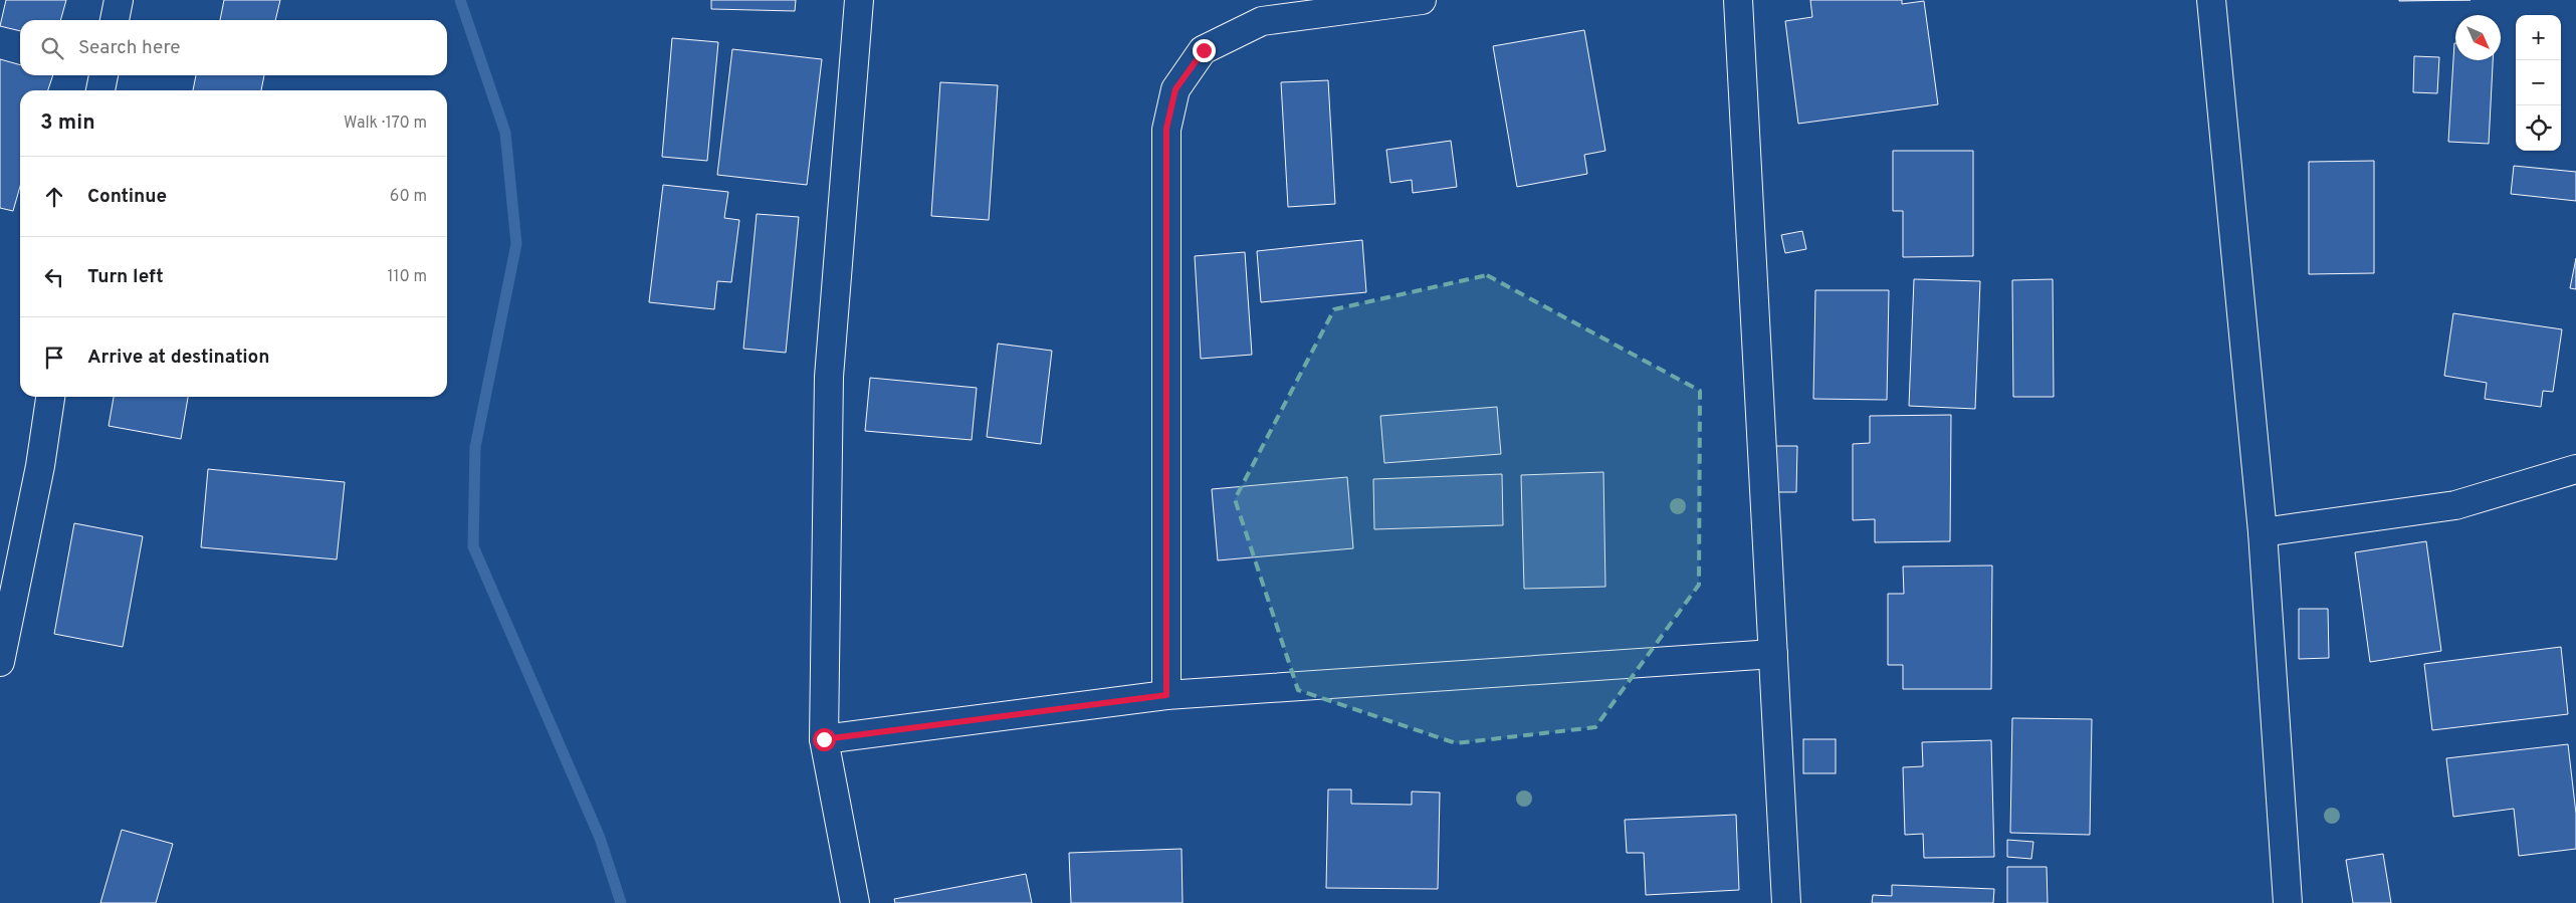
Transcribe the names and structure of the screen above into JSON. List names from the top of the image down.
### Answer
{
  "north": "bottom right",
  "page": {
    "map_buttons": ["+", "−"],
    "search": "Search here",
    "heading": ["3 min", "Walk · 170 m"],
    "list": [
      ["Continue", "60 m"],
      ["Turn left", "110 m"],
      "Arrive at destination"
    ]
  }
}
